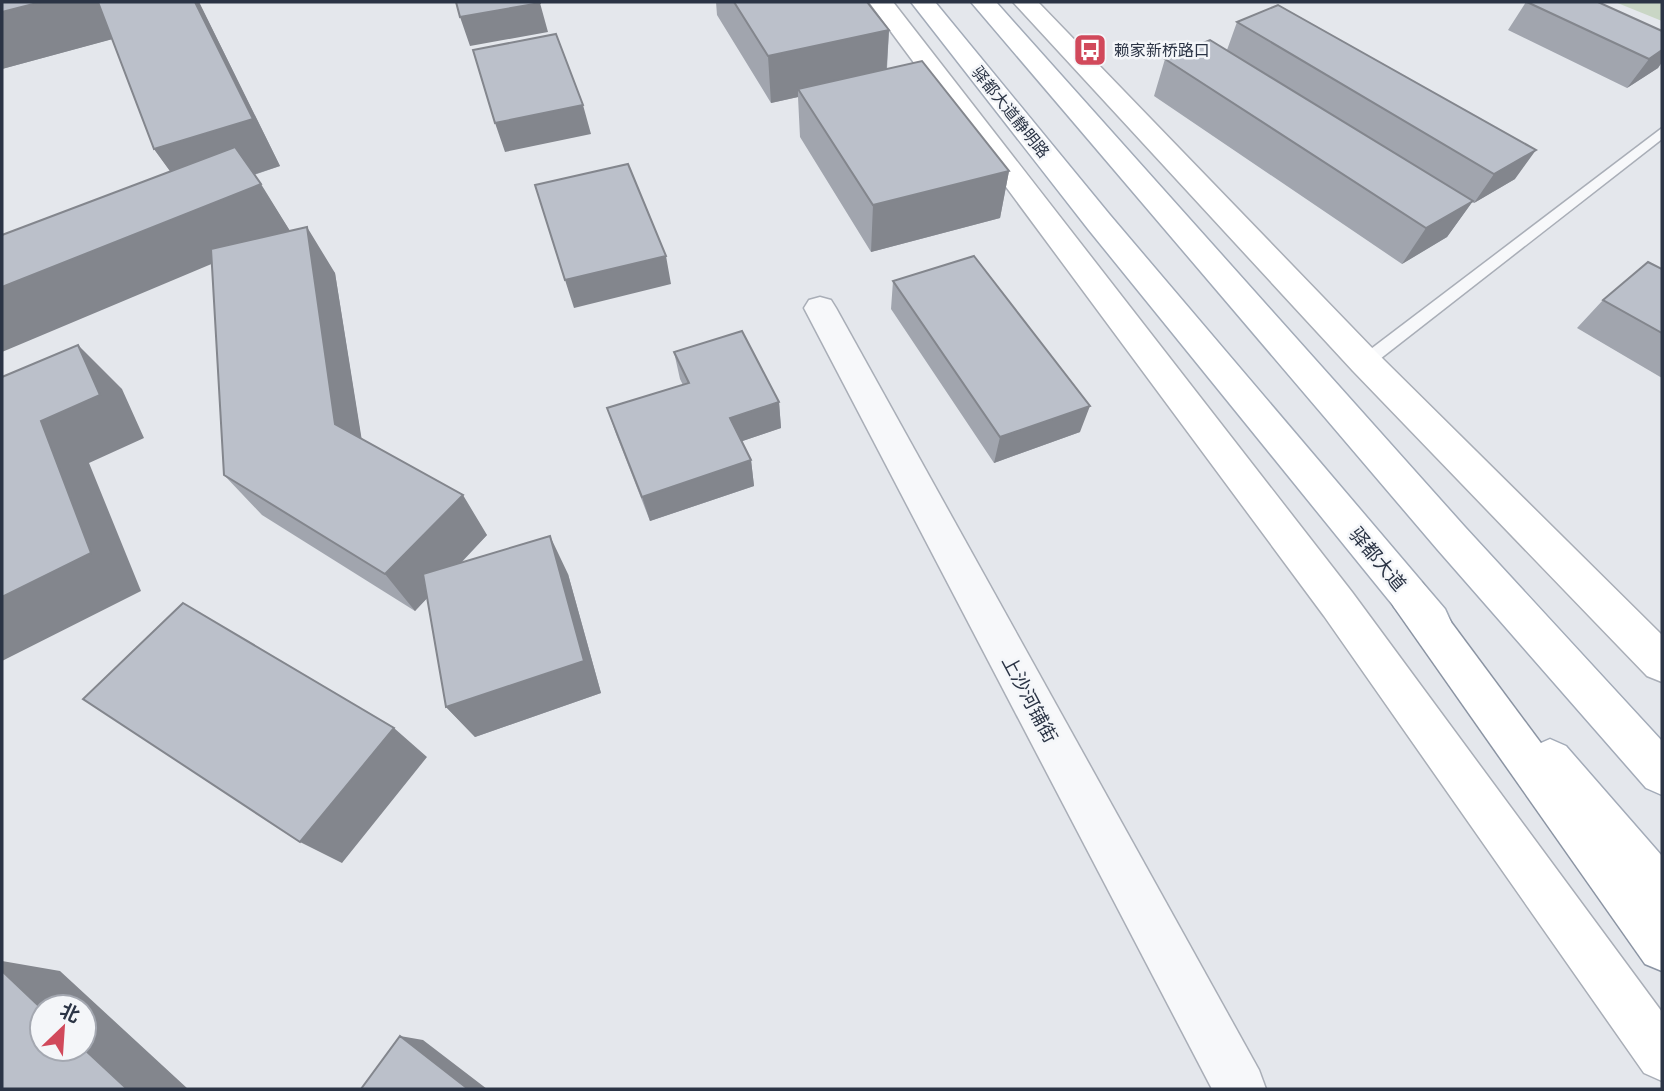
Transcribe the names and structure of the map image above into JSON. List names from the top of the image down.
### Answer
{
  "streets": {
    "main road": ["驿都大道静明路", "驿都大道"],
    "street": ["上沙河铺街"]
  },
  "crossings": [
    ["驿都大道静明路", "驿都大道"]
  ],
  "places": {
    "bus stop": ["赖家新桥路口"]
  },
  "north": "top right"
}
